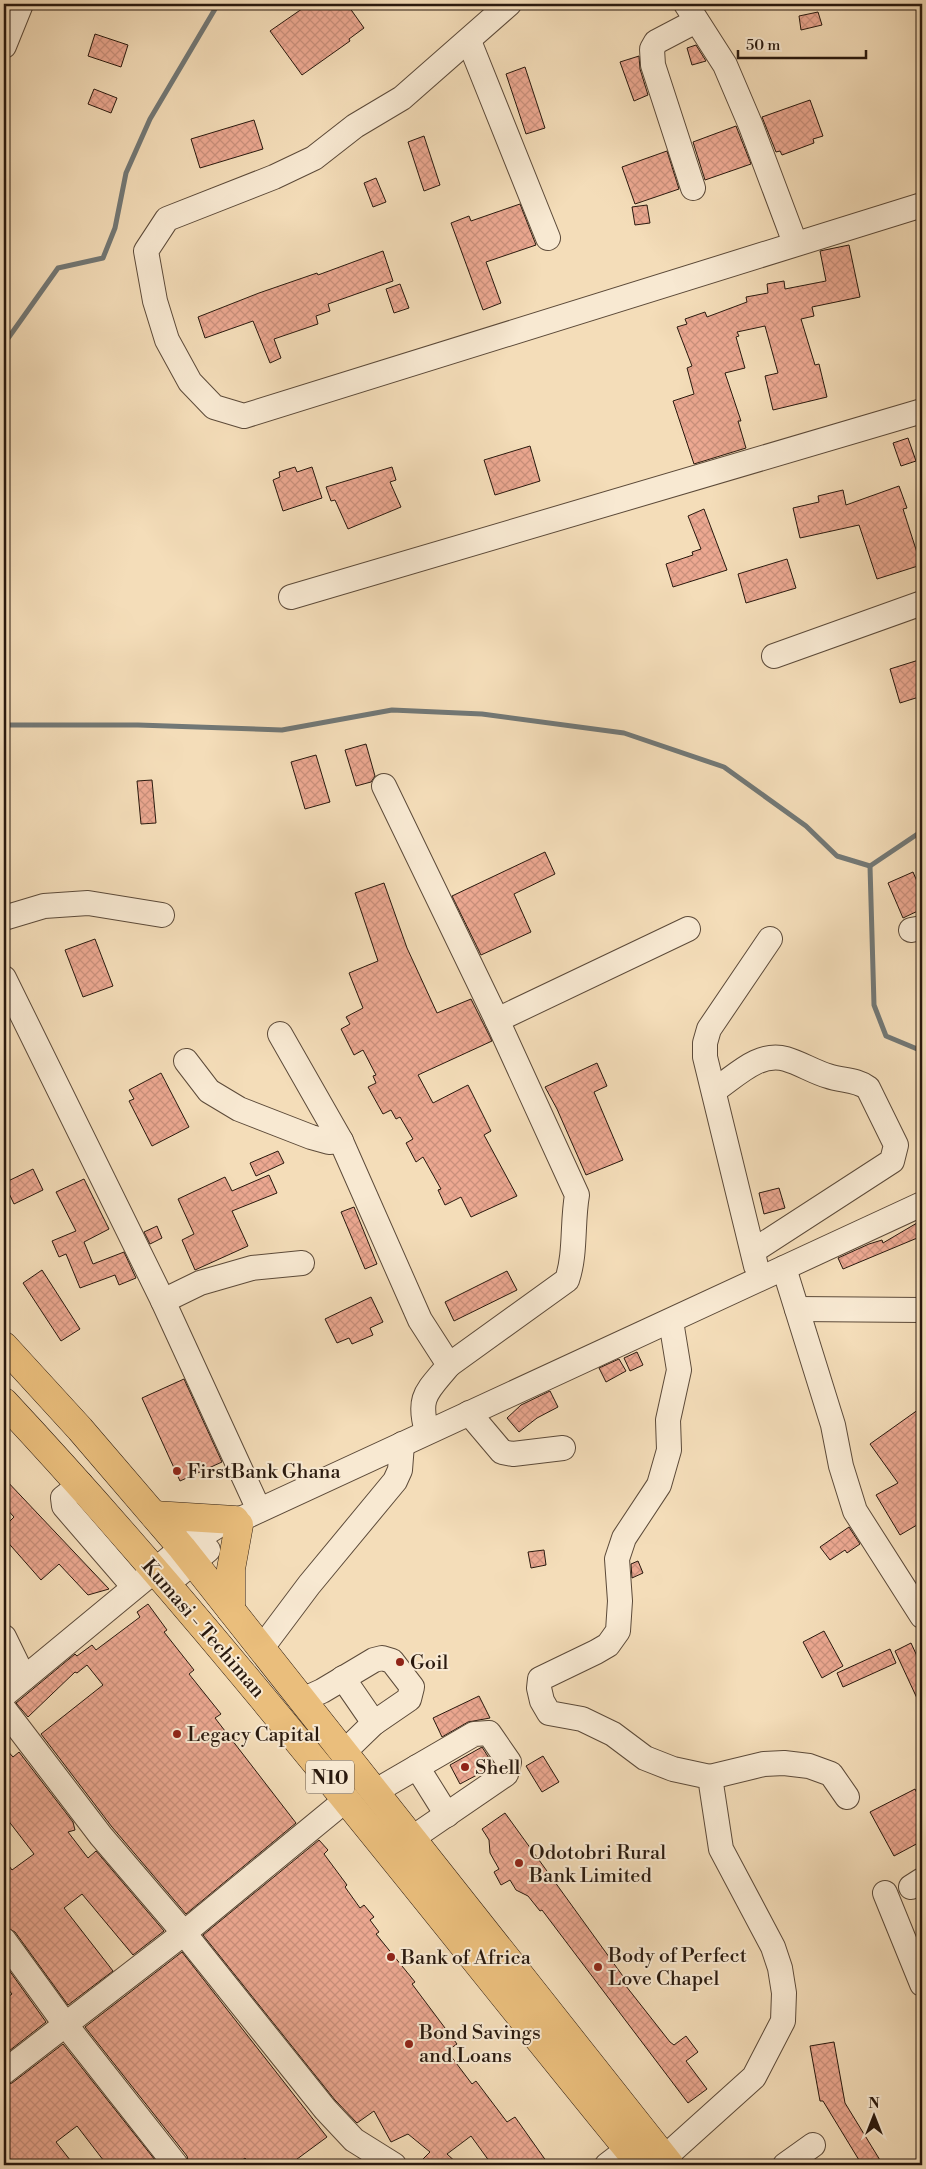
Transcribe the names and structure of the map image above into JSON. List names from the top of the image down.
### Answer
{
  "streets": {
    "highway": ["Kumasi - Techiman", "N10"]
  },
  "crossings": [
    ["Kumasi - Techiman", "N10"]
  ],
  "places": [
    "FirstBank Ghana",
    "Goil",
    "Legacy Capital",
    "Shell",
    "Odotobri Rural Bank Limited",
    "Bank of Africa",
    "Body of Perfect Love Chapel",
    "Bond Savings and Loans"
  ],
  "scale_bar": "50 m",
  "north": "top"
}
